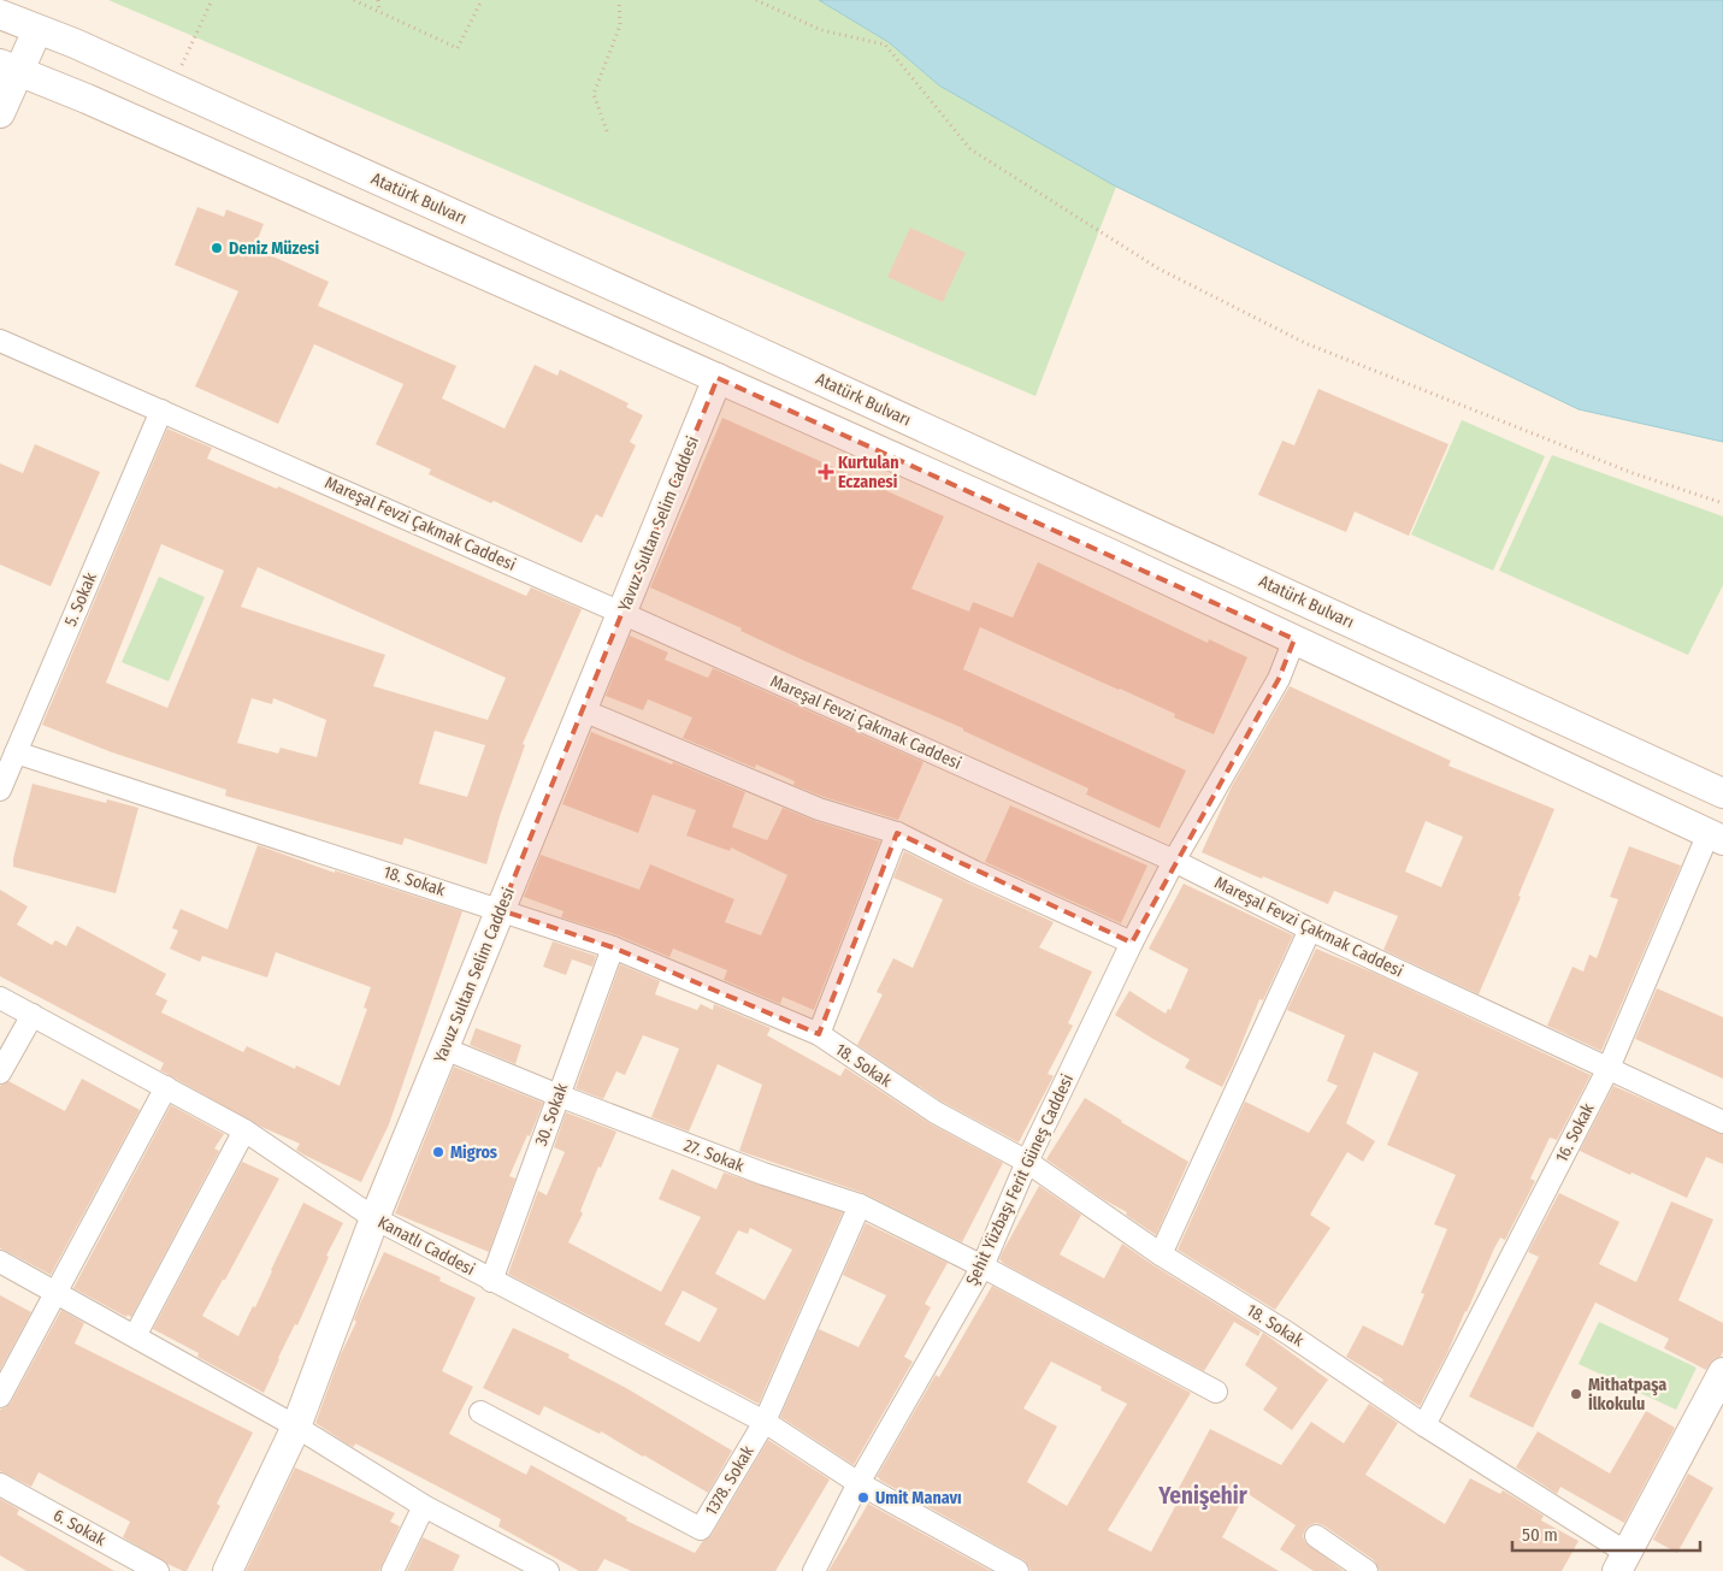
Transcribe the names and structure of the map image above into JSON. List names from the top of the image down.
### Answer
{
  "streets": {
    "street": [
      "Atatürk Bulvarı",
      "Mareşal Fevzi Çakmak Caddesi",
      "Yavuz Sultan Selim Caddesi",
      "5. Sokak",
      "18. Sokak",
      "30. Sokak",
      "16. Sokak",
      "27. Sokak",
      "Şehit Yüzbaşı Ferit Güneş Caddesi",
      "Kanatlı Caddesi",
      "1378. Sokak",
      "6. Sokak"
    ]
  },
  "crossings": [
    ["Mareşal Fevzi Çakmak Caddesi", "Yavuz Sultan Selim Caddesi"],
    ["Mareşal Fevzi Çakmak Caddesi", "5. Sokak"],
    ["Mareşal Fevzi Çakmak Caddesi", "16. Sokak"],
    ["Mareşal Fevzi Çakmak Caddesi", "Şehit Yüzbaşı Ferit Güneş Caddesi"],
    ["Yavuz Sultan Selim Caddesi", "18. Sokak"],
    ["Yavuz Sultan Selim Caddesi", "27. Sokak"],
    ["Yavuz Sultan Selim Caddesi", "Kanatlı Caddesi"],
    ["5. Sokak", "18. Sokak"],
    ["18. Sokak", "30. Sokak"],
    ["18. Sokak", "16. Sokak"],
    ["18. Sokak", "Şehit Yüzbaşı Ferit Güneş Caddesi"],
    ["30. Sokak", "27. Sokak"],
    ["30. Sokak", "Kanatlı Caddesi"],
    ["27. Sokak", "Şehit Yüzbaşı Ferit Güneş Caddesi"],
    ["27. Sokak", "1378. Sokak"],
    ["Şehit Yüzbaşı Ferit Güneş Caddesi", "Kanatlı Caddesi"],
    ["Kanatlı Caddesi", "1378. Sokak"]
  ],
  "districts": ["Yenişehir"],
  "places": {
    "other": [
      "Deniz Müzesi",
      "Migros",
      "Mithatpaşa İlkokulu",
      "Umit Manavı"
    ],
    "health": ["Kurtulan Eczanesi"]
  },
  "scale_bar": "50 m"
}
